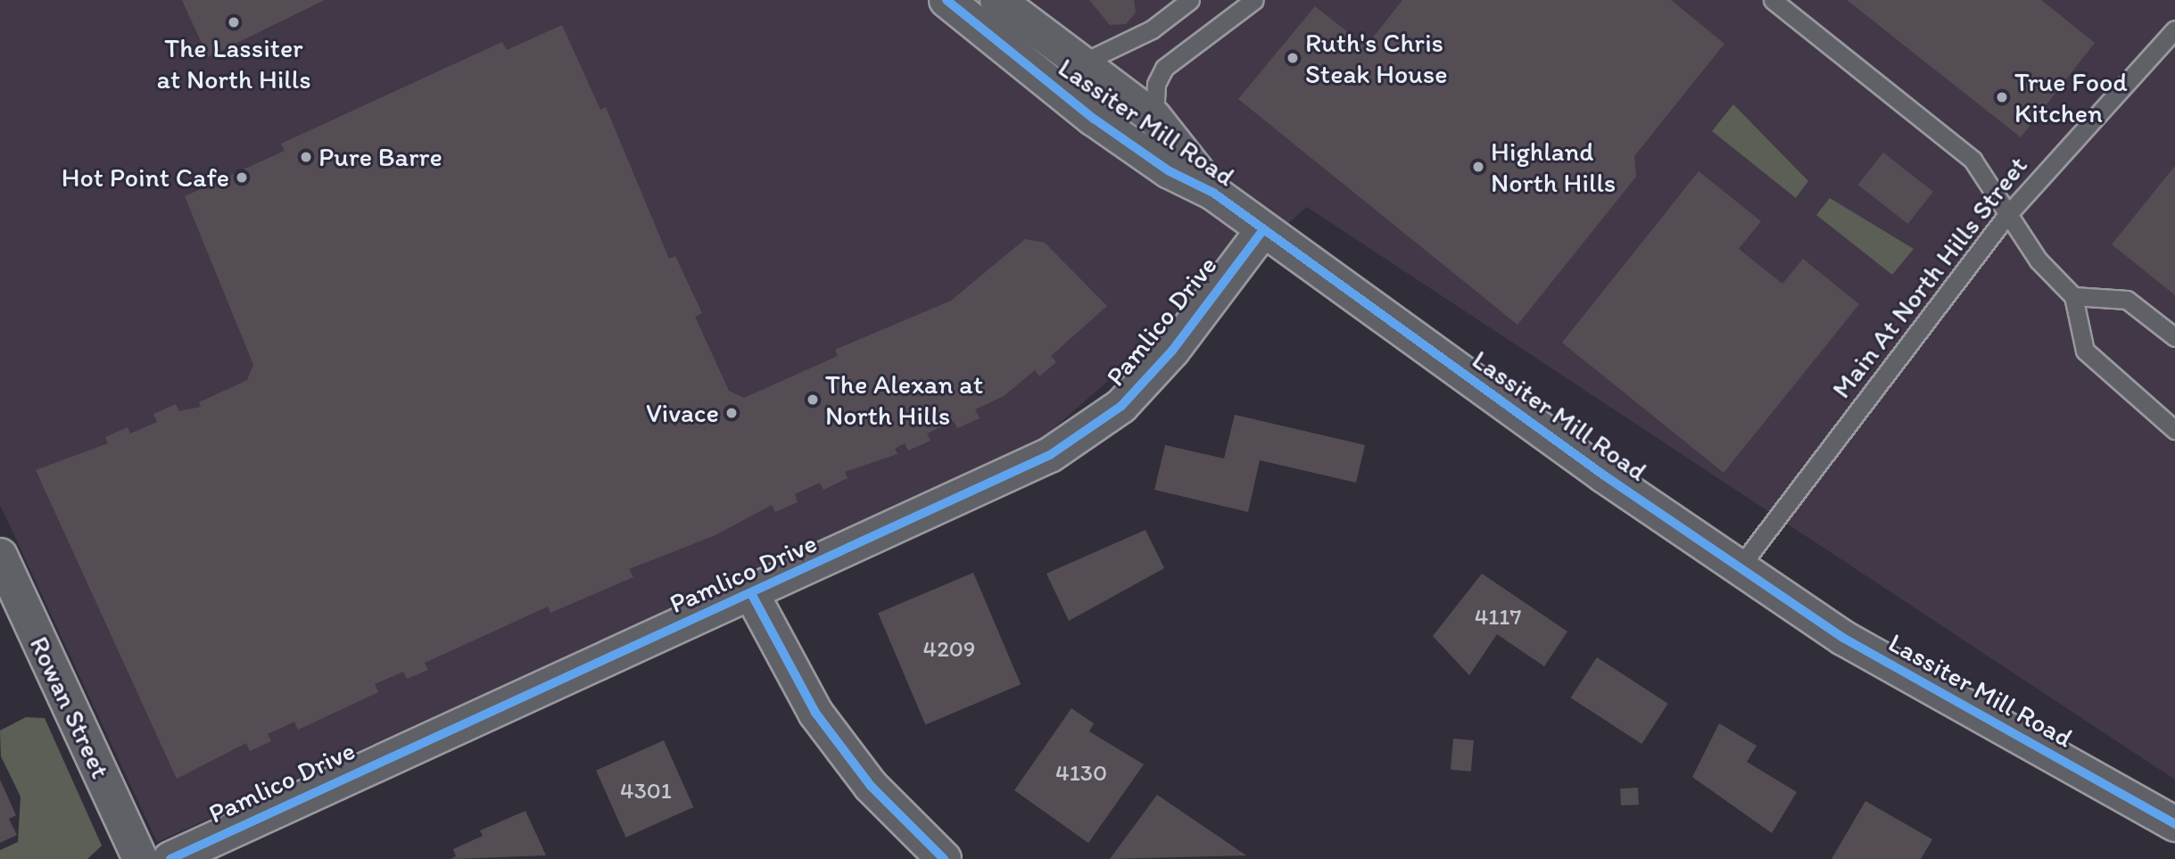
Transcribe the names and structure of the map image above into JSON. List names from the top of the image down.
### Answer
{
  "streets": {
    "street": ["Lassiter Mill Road", "Pamlico Drive", "Rowan Street"],
    "lane": ["Main At North Hills Street"]
  },
  "crossings": [
    ["Lassiter Mill Road", "Main At North Hills Street"],
    ["Lassiter Mill Road", "Pamlico Drive"]
  ],
  "places": [
    "The Lassiter at North Hills",
    "Ruth's Chris Steak House",
    "True Food Kitchen",
    "Pure Barre",
    "Highland North Hills",
    "Hot Point Cafe",
    "The Alexan at North Hills",
    "Vivace"
  ],
  "house_numbers": [
    "4117",
    "4209",
    "4130",
    "4301"
  ]
}
